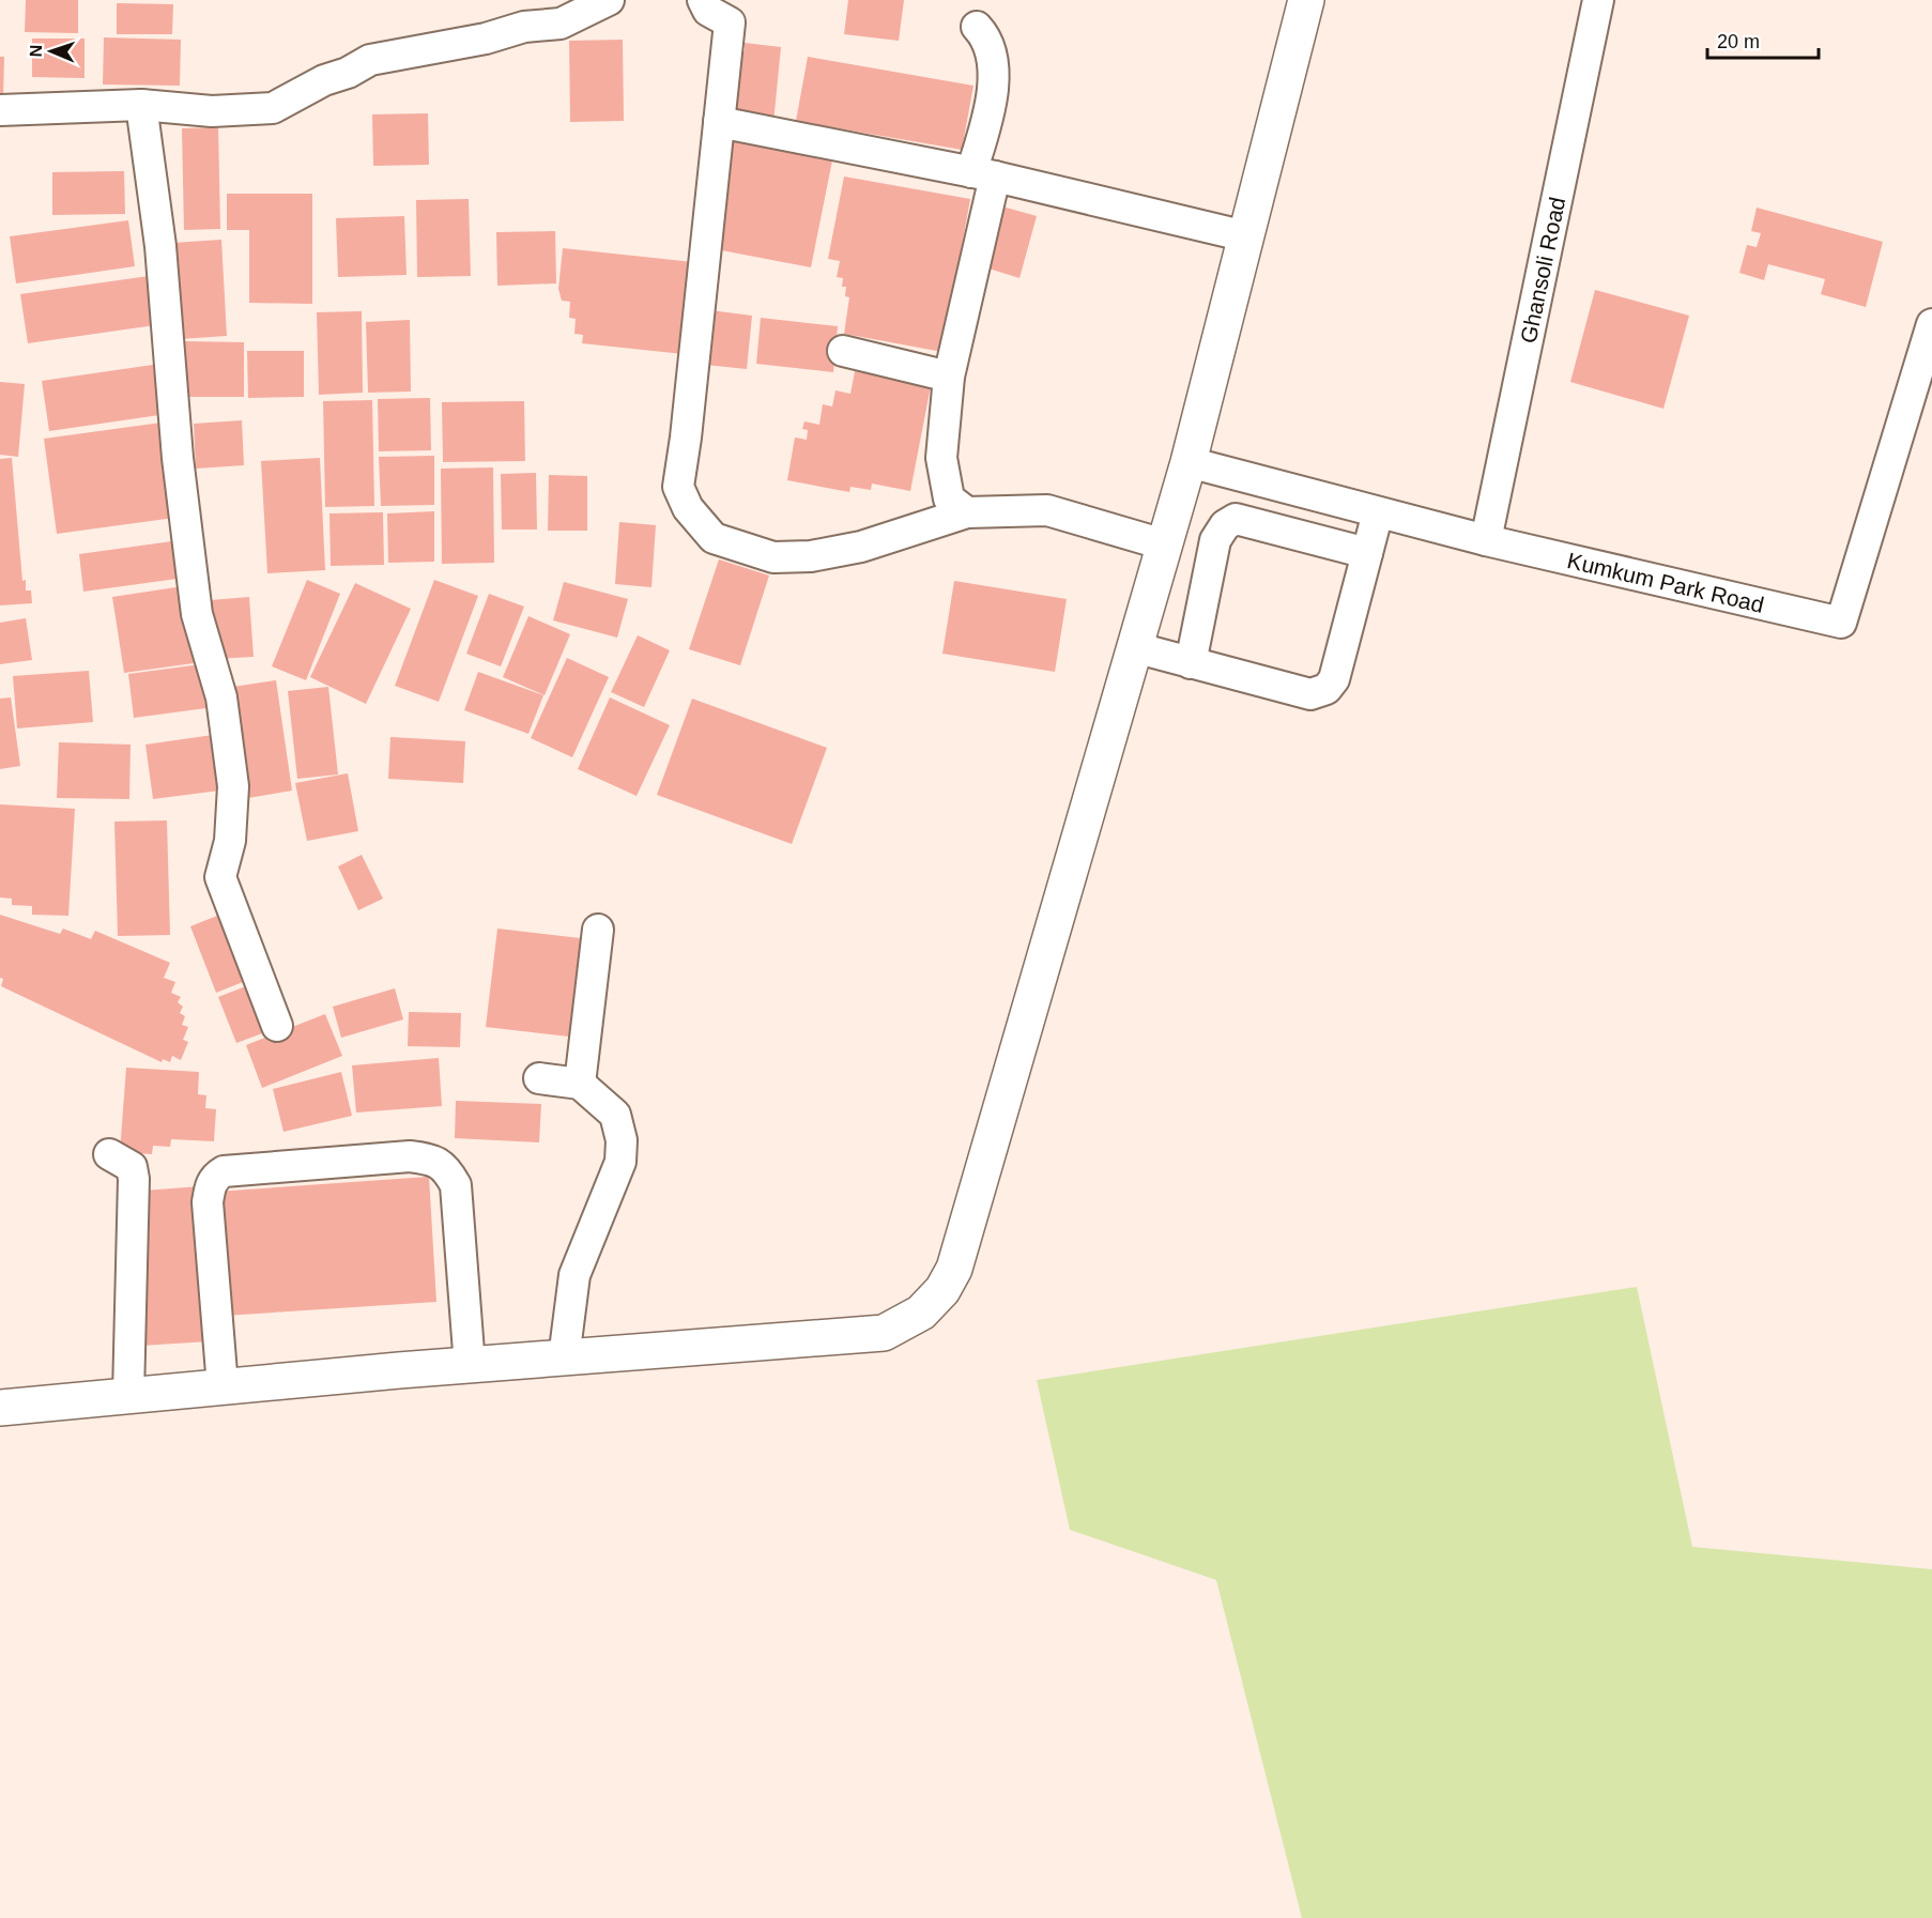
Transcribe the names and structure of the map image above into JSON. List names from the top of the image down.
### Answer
{
  "streets": {
    "street": ["Ghansoli Road", "Kumkum Park Road"]
  },
  "crossings": [
    ["Ghansoli Road", "Kumkum Park Road"]
  ],
  "scale_bar": "20 m",
  "north": "left"
}
